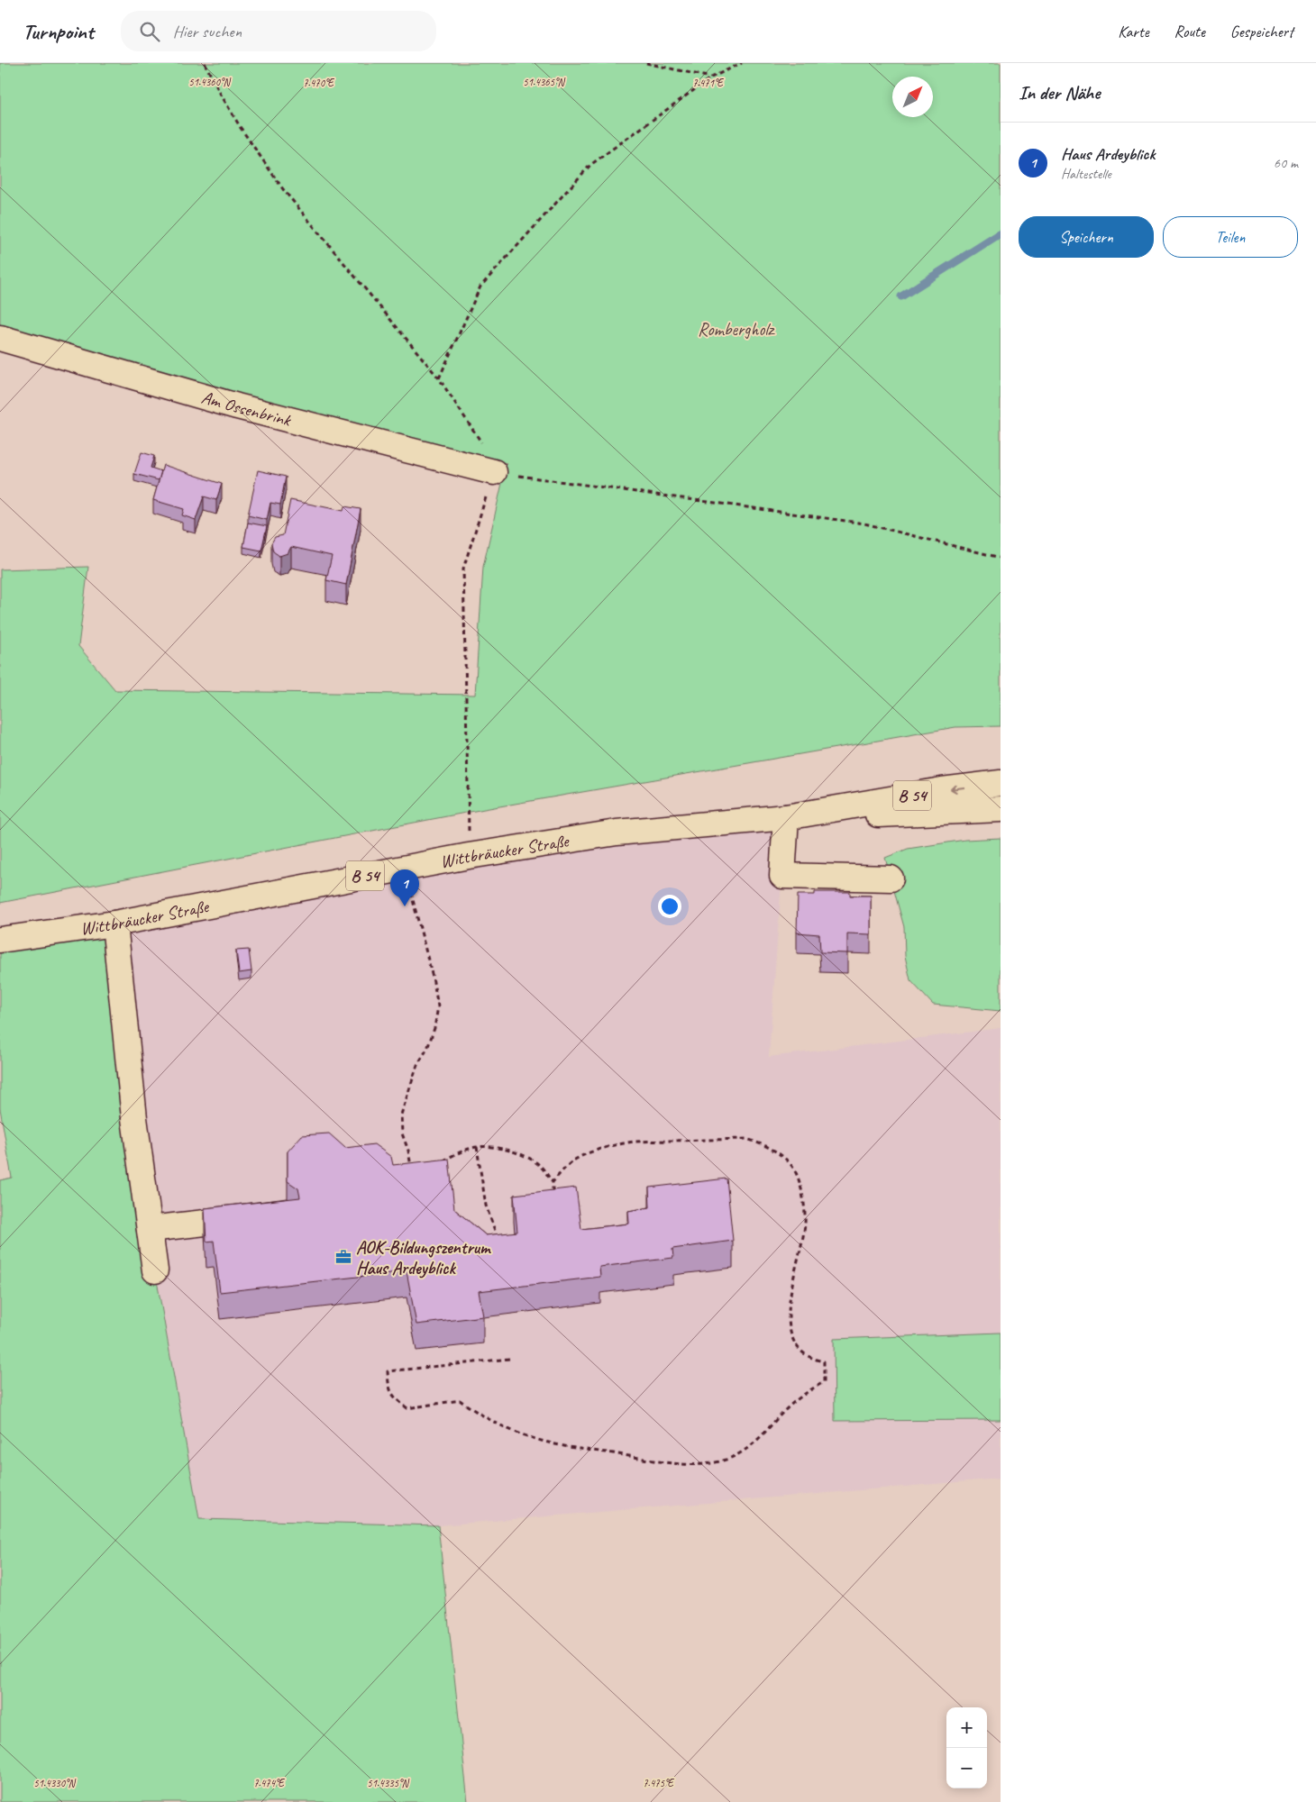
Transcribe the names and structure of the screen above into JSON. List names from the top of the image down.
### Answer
{
  "streets": {
    "main road": ["Am Ossenbrink", "B 54", "Wittbräucker Straße"]
  },
  "crossings": [
    ["B 54", "Wittbräucker Straße"]
  ],
  "parks": ["Rombergholz"],
  "places": {
    "office": ["AOK-Bildungszentrum Haus Ardeyblick"]
  },
  "north": "top right",
  "page": {
    "header": "Turnpoint",
    "search": "Hier suchen",
    "nav": ["Karte", "Route", "Gespeichert"],
    "heading": "In der Nähe",
    "list": [
      {
        "mark": "1",
        "name": "Haus Ardeyblick",
        "note": "Haltestelle",
        "value": "60 m"
      }
    ],
    "buttons": ["Speichern", "Teilen"],
    "pins": "1",
    "map_buttons": ["+", "−"]
  },
  "coordinates": [
    "51.4360°N",
    "51.4365°N",
    "7.470°E",
    "7.471°E",
    "7.474°E",
    "7.475°E",
    "51.4330°N",
    "51.4335°N"
  ]
}
